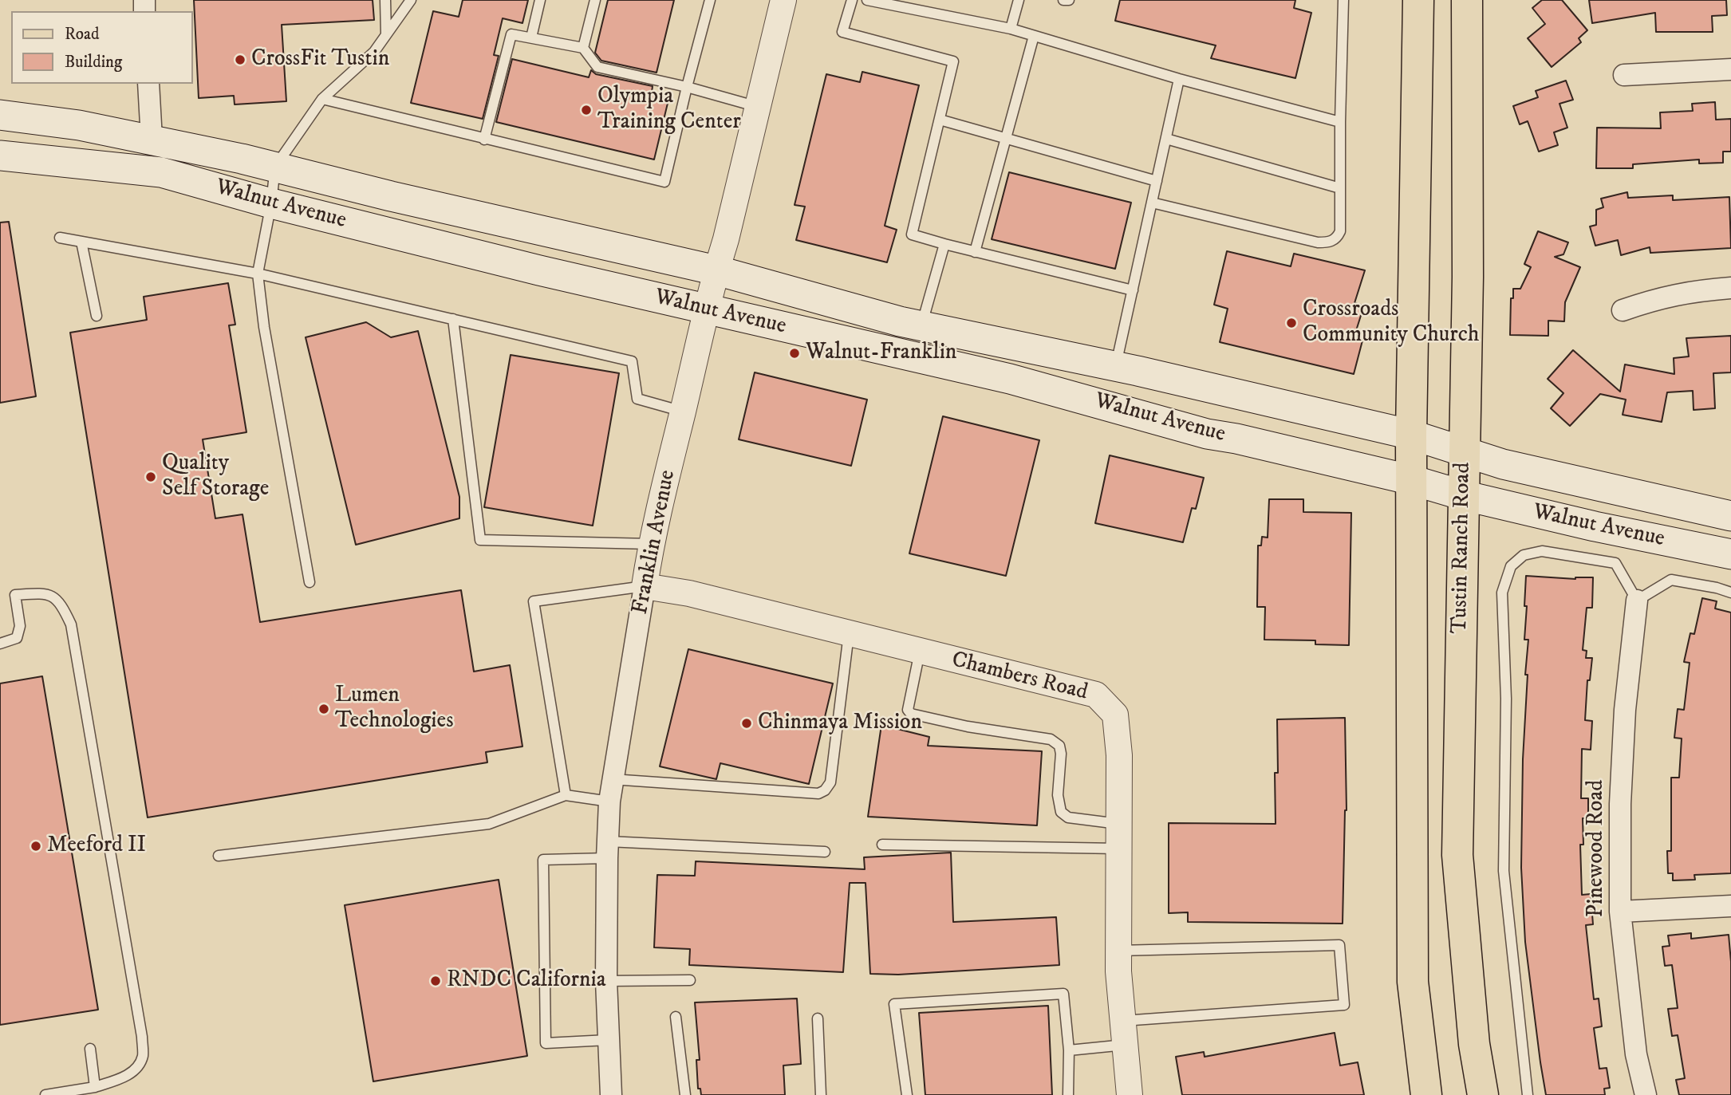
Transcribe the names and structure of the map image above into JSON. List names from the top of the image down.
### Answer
{
  "streets": {
    "main road": ["Walnut Avenue", "Tustin Ranch Road"],
    "street": ["Franklin Avenue", "Chambers Road", "Pinewood Road"]
  },
  "crossings": [
    ["Walnut Avenue", "Franklin Avenue"],
    ["Walnut Avenue", "Tustin Ranch Road"],
    ["Franklin Avenue", "Chambers Road"]
  ],
  "places": [
    "CrossFit Tustin",
    "Olympia Training Center",
    "Crossroads Community Church",
    "Walnut-Franklin",
    "Quality Self Storage",
    "Lumen Technologies",
    "Chinmaya Mission",
    "Meeford II",
    "RNDC California"
  ],
  "legend": ["Road", "Building"]
}
